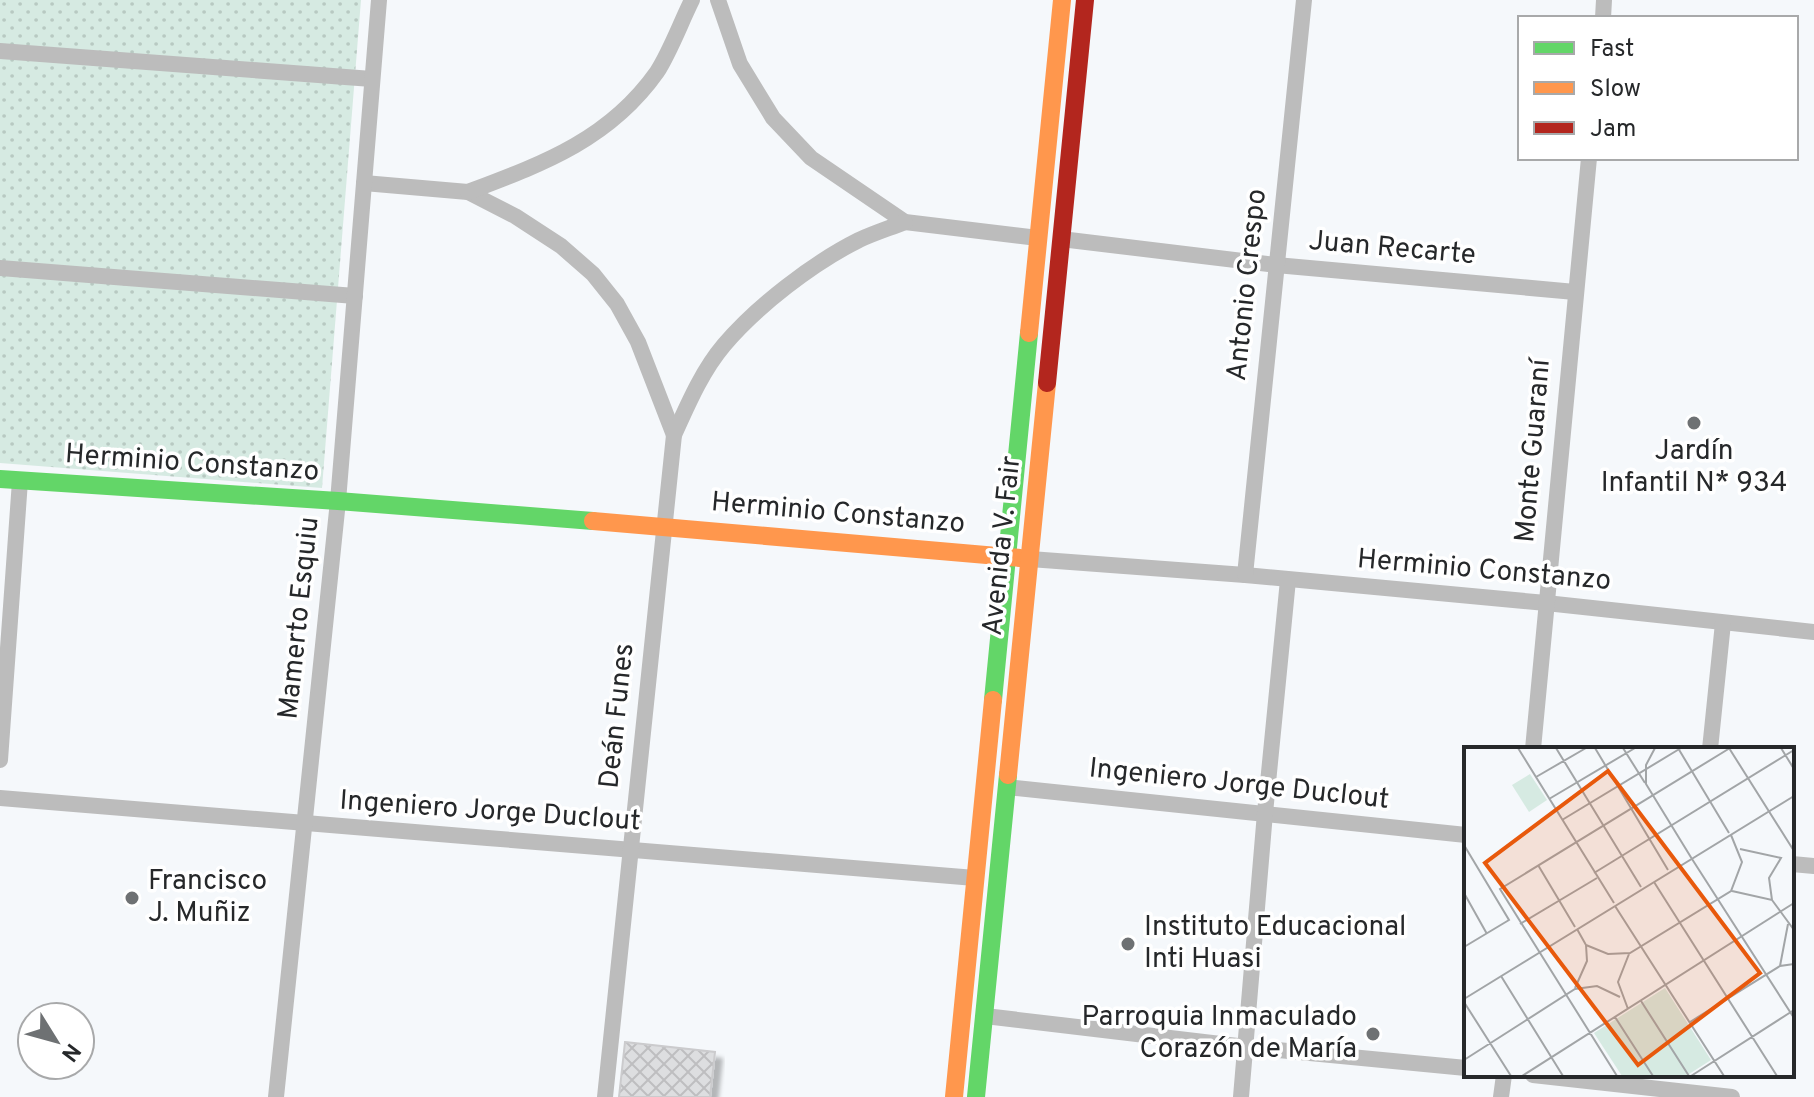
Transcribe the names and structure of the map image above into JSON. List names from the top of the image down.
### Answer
{
  "streets": {
    "main road": ["Herminio Constanzo", "Avenida V. Fair"],
    "street": [
      "Juan Recarte",
      "Antonio Crespo",
      "Monte Guaraní",
      "Mamerto Esquiu",
      "Deán Funes",
      "Ingeniero Jorge Duclout"
    ]
  },
  "crossings": [
    ["Juan Recarte", "Antonio Crespo"],
    ["Juan Recarte", "Monte Guaraní"],
    ["Juan Recarte", "Avenida V. Fair"],
    ["Antonio Crespo", "Herminio Constanzo"],
    ["Monte Guaraní", "Herminio Constanzo"],
    ["Herminio Constanzo", "Avenida V. Fair"],
    ["Herminio Constanzo", "Mamerto Esquiu"],
    ["Herminio Constanzo", "Deán Funes"],
    ["Avenida V. Fair", "Ingeniero Jorge Duclout"],
    ["Mamerto Esquiu", "Ingeniero Jorge Duclout"],
    ["Deán Funes", "Ingeniero Jorge Duclout"]
  ],
  "places": [
    "Jardín Infantil N* 934",
    "Francisco J. Muñiz",
    "Instituto Educacional Inti Huasi",
    "Parroquia Inmaculado Corazón de María"
  ],
  "legend": ["Fast", "Slow", "Jam"],
  "north": "bottom right"
}
